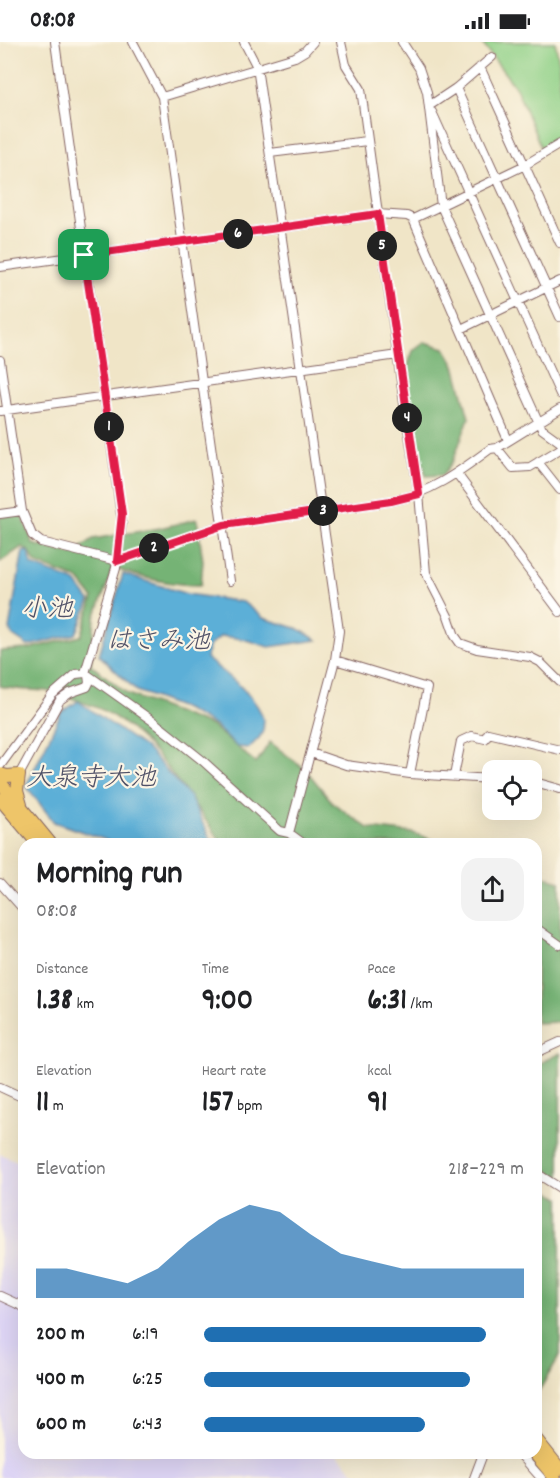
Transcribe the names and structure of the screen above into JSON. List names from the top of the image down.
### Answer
{
  "water": ["小池", "はさみ池", "大泉寺大池"],
  "page": {
    "status": "08:08",
    "pins": [
      "6",
      "5",
      "4",
      "1",
      "3",
      "2"
    ],
    "heading": ["Morning run", "08:08"],
    "stats": [
      ["Distance", "1.38 km"],
      ["Time", "9:00"],
      ["Pace", "6:31 /km"],
      ["Elevation", "11 m"],
      ["Heart rate", "157 bpm"],
      ["kcal", "91"]
    ],
    "chart": ["Elevation", "218–229 m"],
    "list": [
      {
        "name": "200 m",
        "note": "6:19"
      },
      {
        "name": "400 m",
        "note": "6:25"
      },
      {
        "name": "600 m",
        "note": "6:43"
      }
    ]
  }
}
